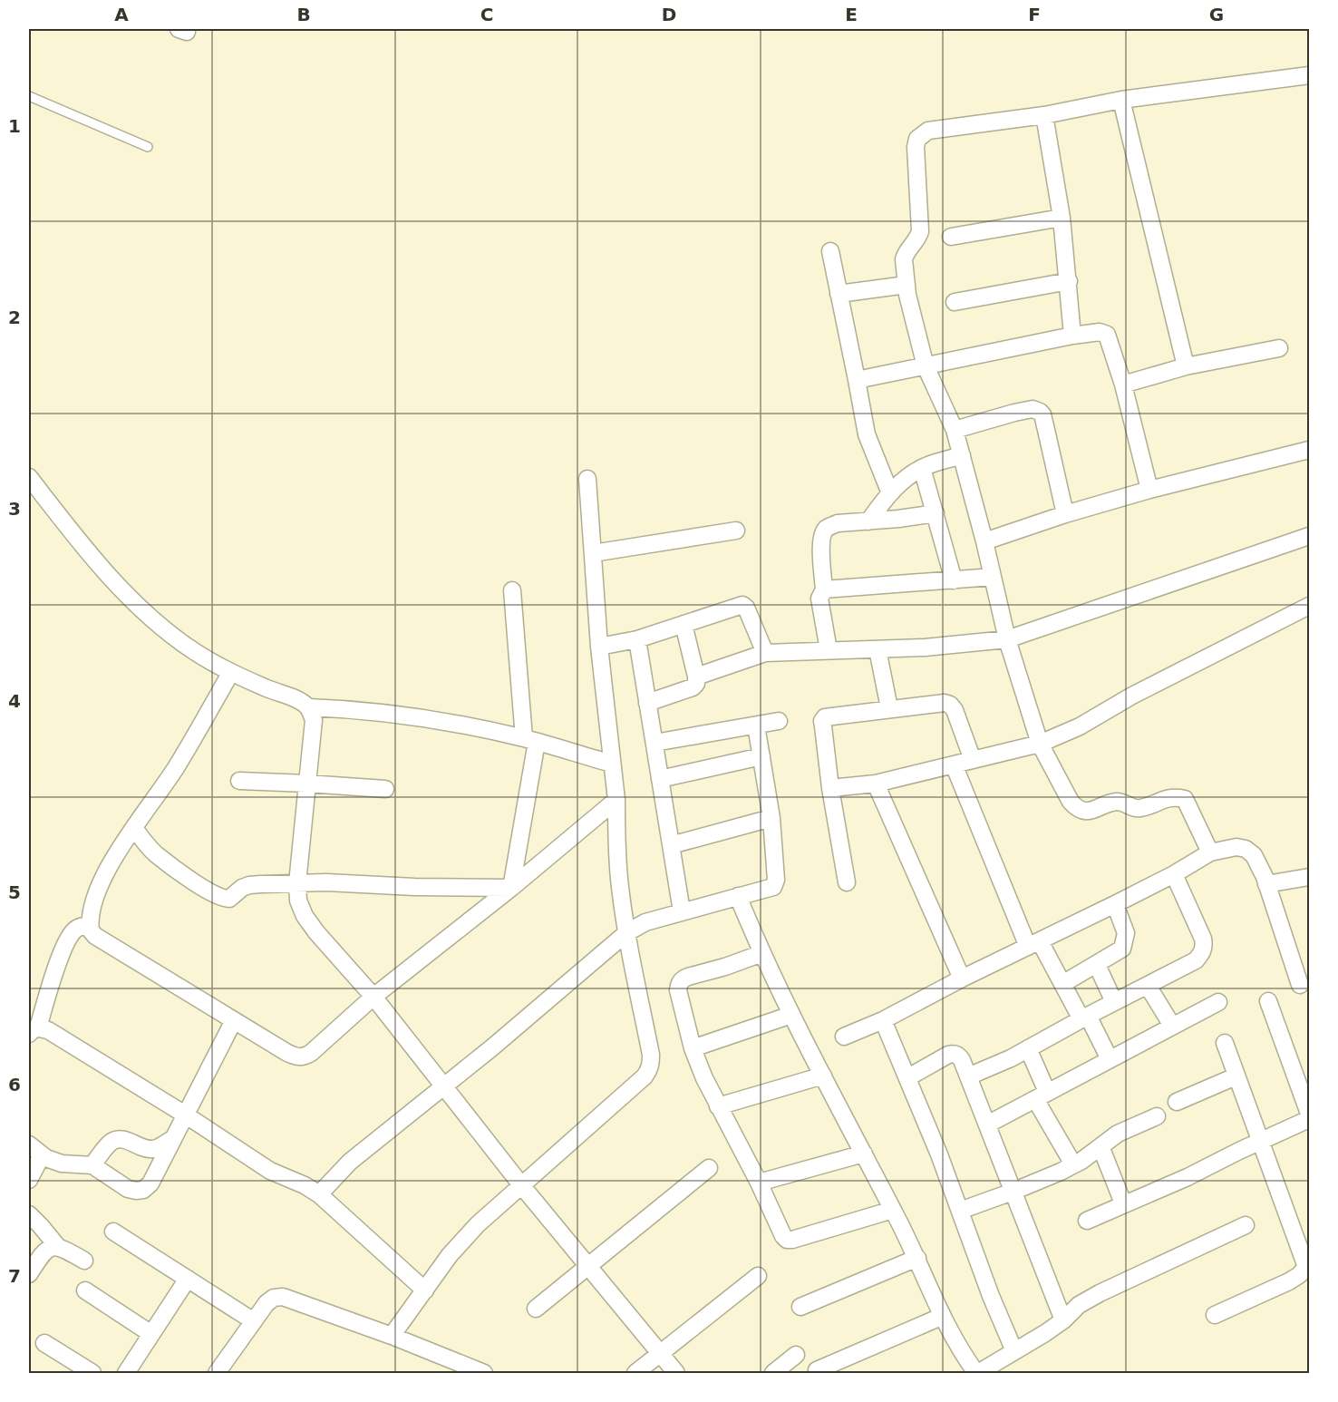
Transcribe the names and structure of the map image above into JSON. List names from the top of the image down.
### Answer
{
  "grid": {
    "columns": [
      "A",
      "B",
      "C",
      "D",
      "E",
      "F",
      "G"
    ],
    "rows": [
      "1",
      "2",
      "3",
      "4",
      "5",
      "6",
      "7"
    ]
  }
}
